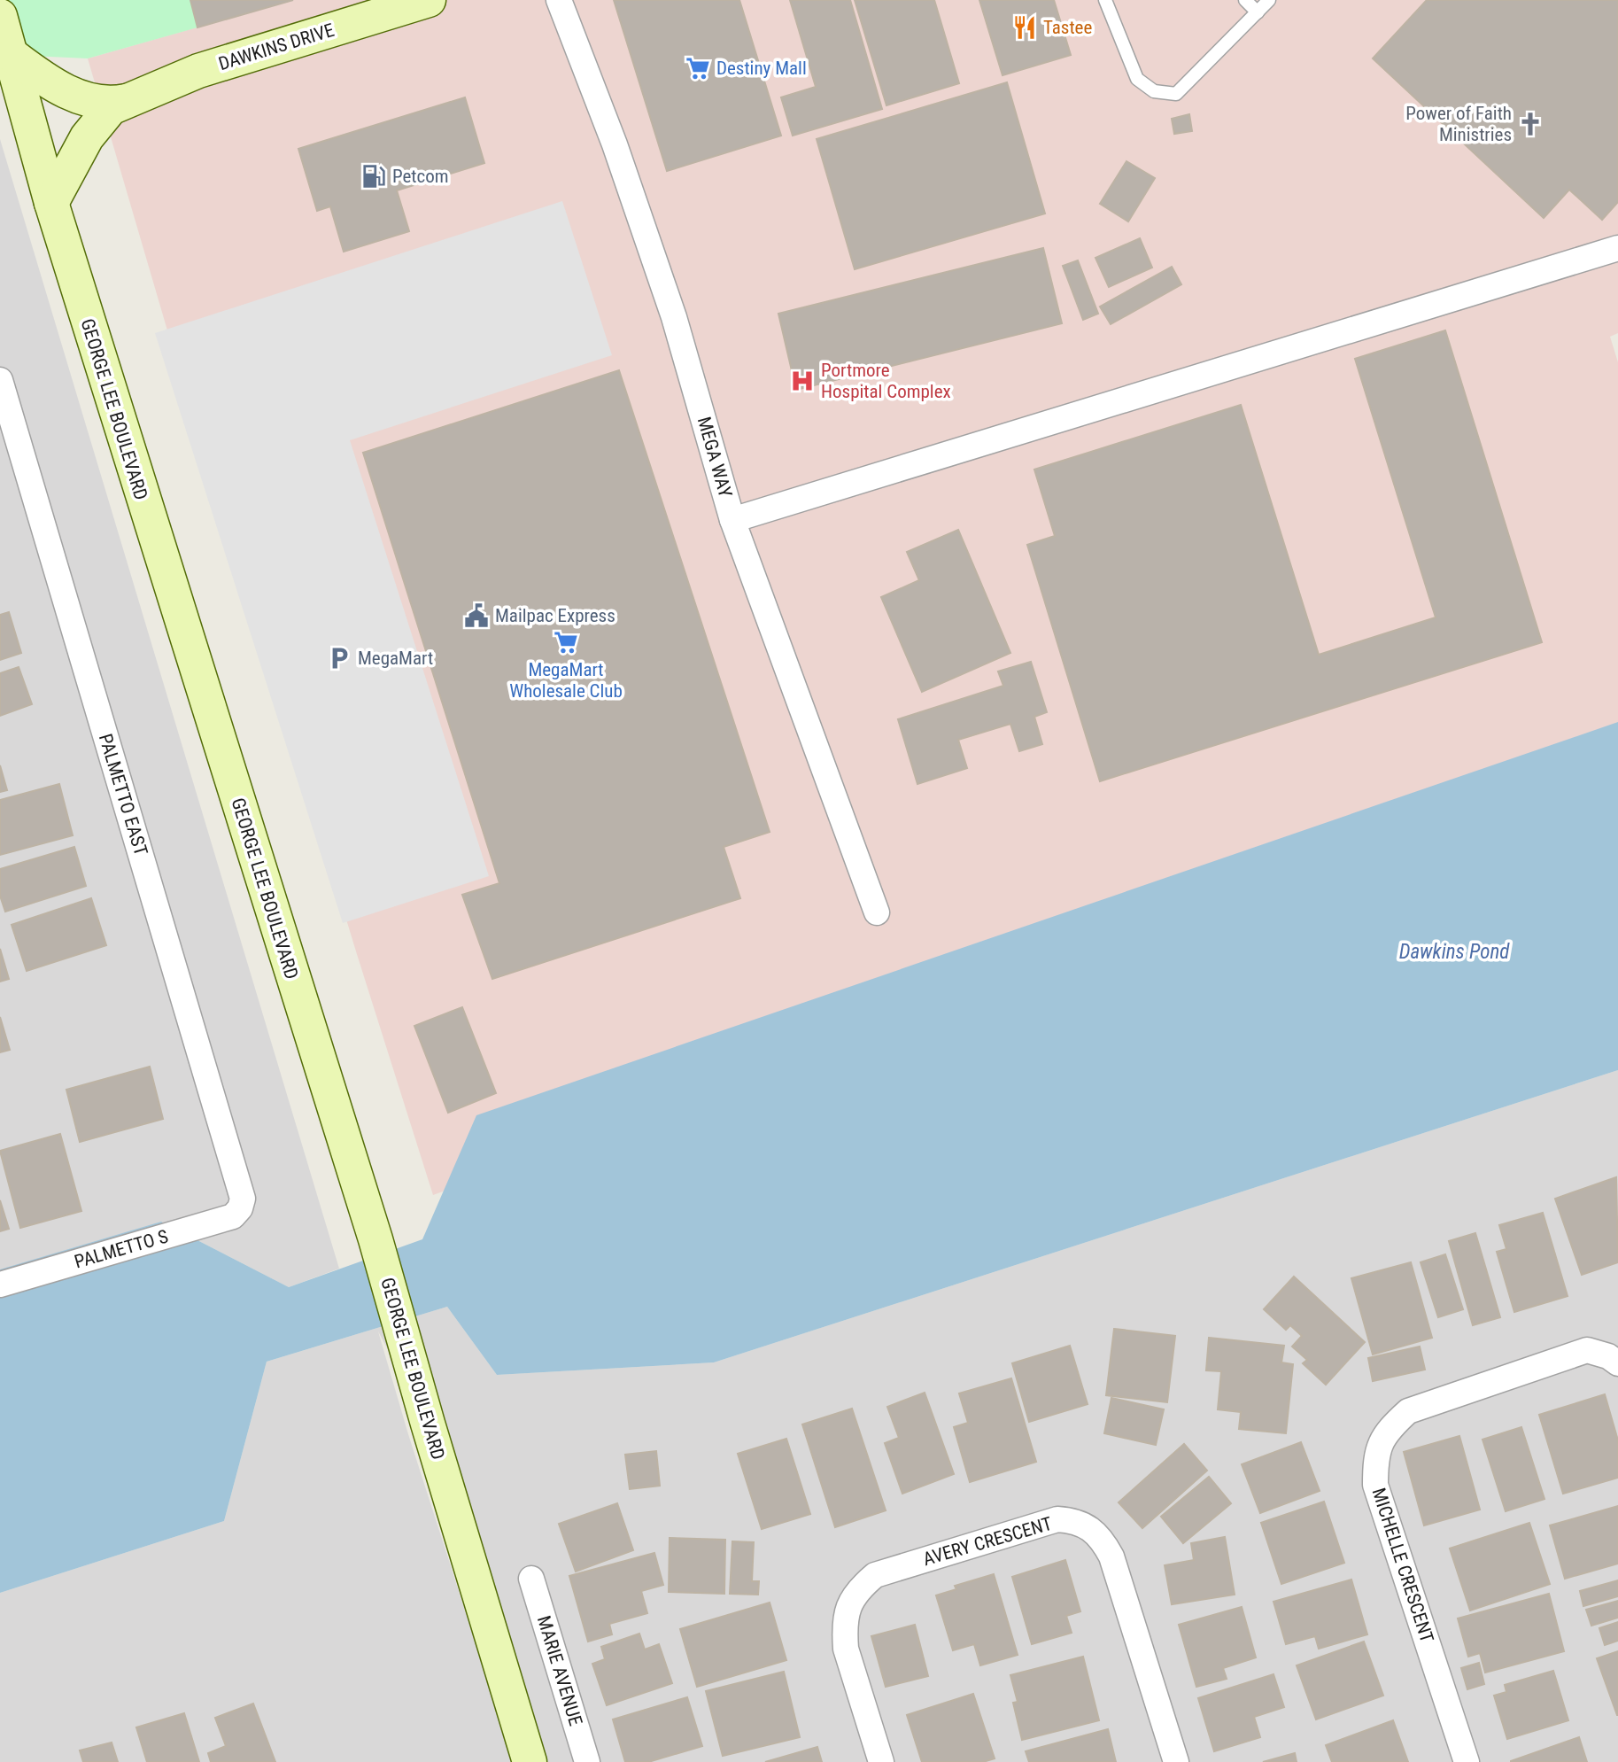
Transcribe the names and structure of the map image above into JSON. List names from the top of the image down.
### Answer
{
  "streets": {
    "main road": ["DAWKINS DRIVE", "GEORGE LEE BOULEVARD"],
    "street": [
      "MEGA WAY",
      "PALMETTO EAST",
      "PALMETTO S",
      "AVERY CRESCENT",
      "MICHELLE CRESCENT",
      "MARIE AVENUE"
    ]
  },
  "crossings": [
    ["DAWKINS DRIVE", "GEORGE LEE BOULEVARD"],
    ["PALMETTO EAST", "PALMETTO S"]
  ],
  "water": ["Dawkins Pond"],
  "places": {
    "restaurant": ["Tastee"],
    "supermarket": ["Destiny Mall", "MegaMart Wholesale Club"],
    "church": ["Power of Faith Ministries"],
    "fuel station": ["Petcom"],
    "hospital": ["Portmore Hospital Complex"],
    "public building": ["Mailpac Express"],
    "parking": ["MegaMart"]
  }
}
